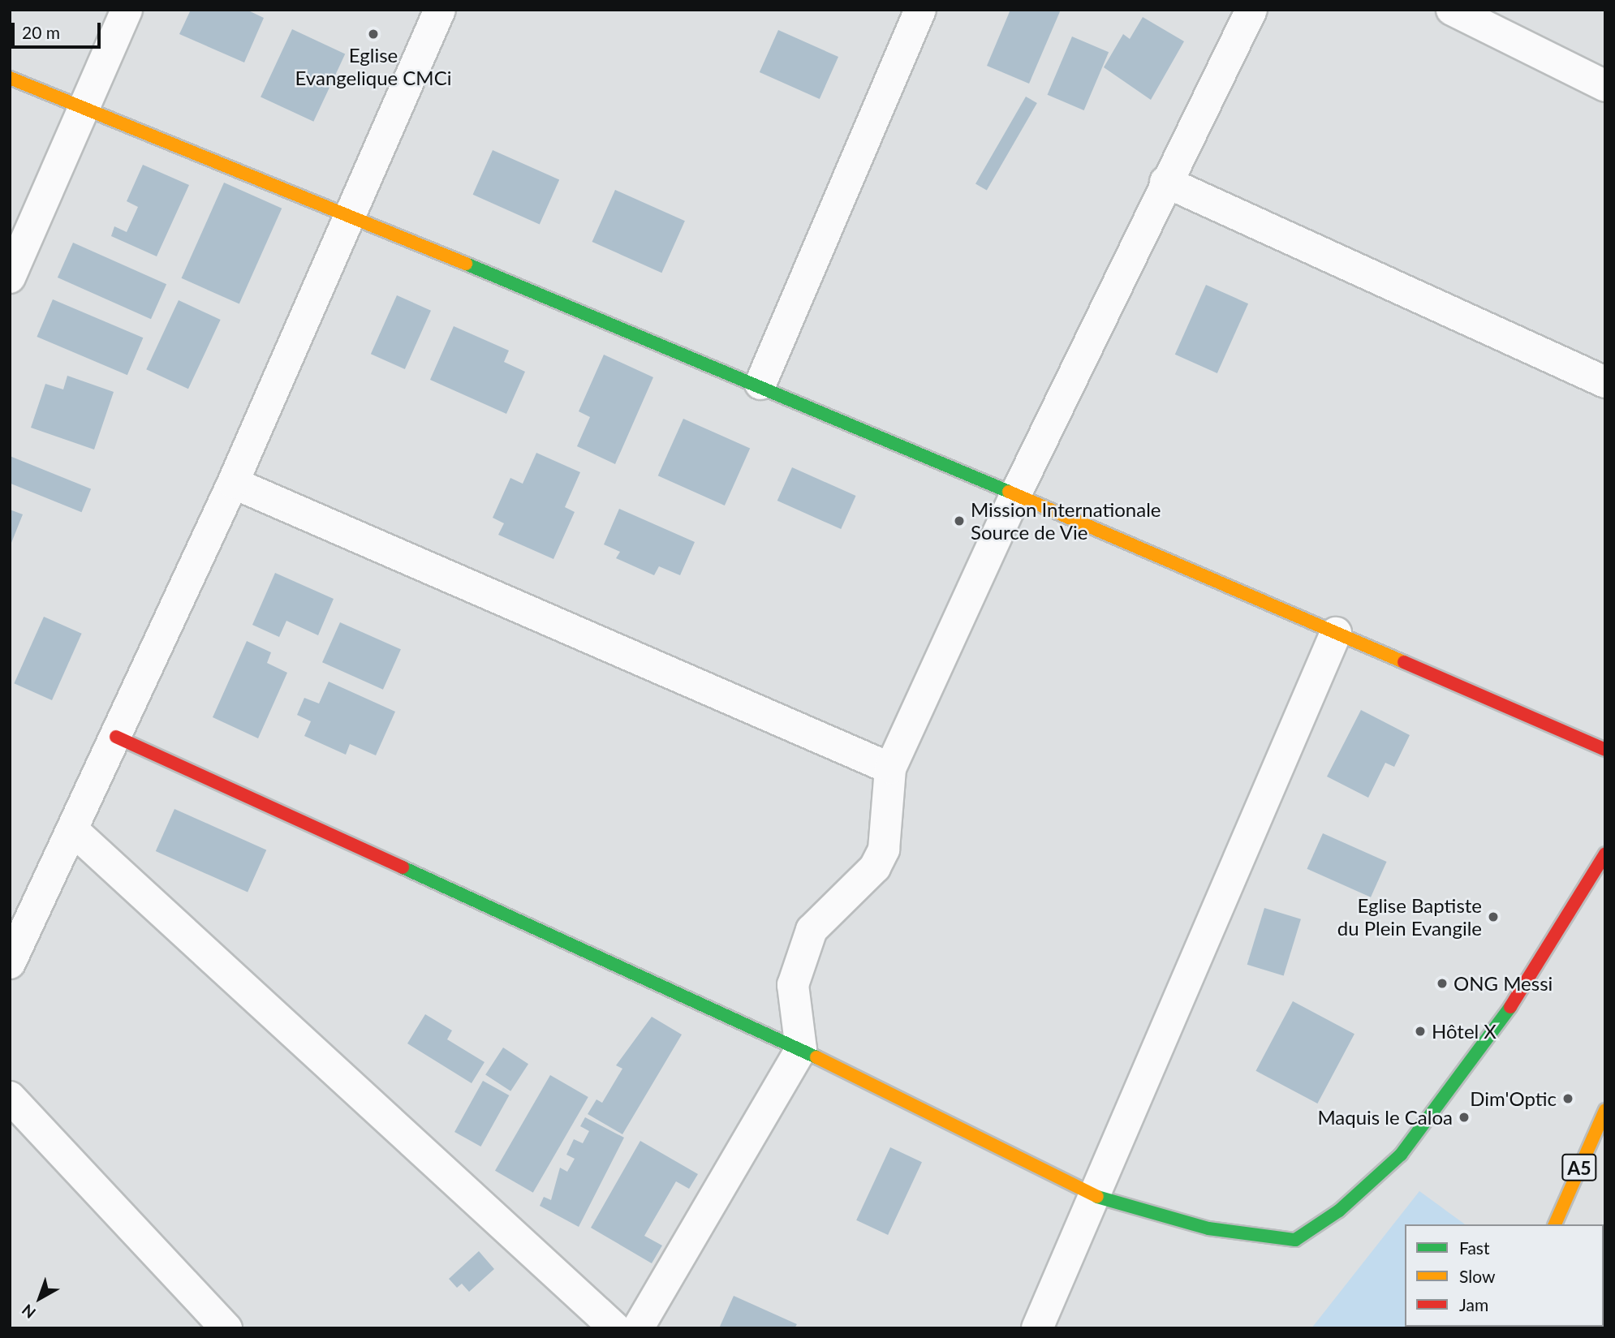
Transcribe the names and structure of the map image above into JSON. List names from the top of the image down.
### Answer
{
  "streets": {
    "street": ["A5"]
  },
  "places": [
    "Eglise Evangelique CMCi",
    "Mission Internationale Source de Vie",
    "Eglise Baptiste du Plein Evangile",
    "ONG Messi",
    "Hôtel X",
    "Dim'Optic",
    "Maquis le Caloa"
  ],
  "legend": ["Fast", "Slow", "Jam"],
  "scale_bar": "20 m",
  "north": "bottom left"
}
